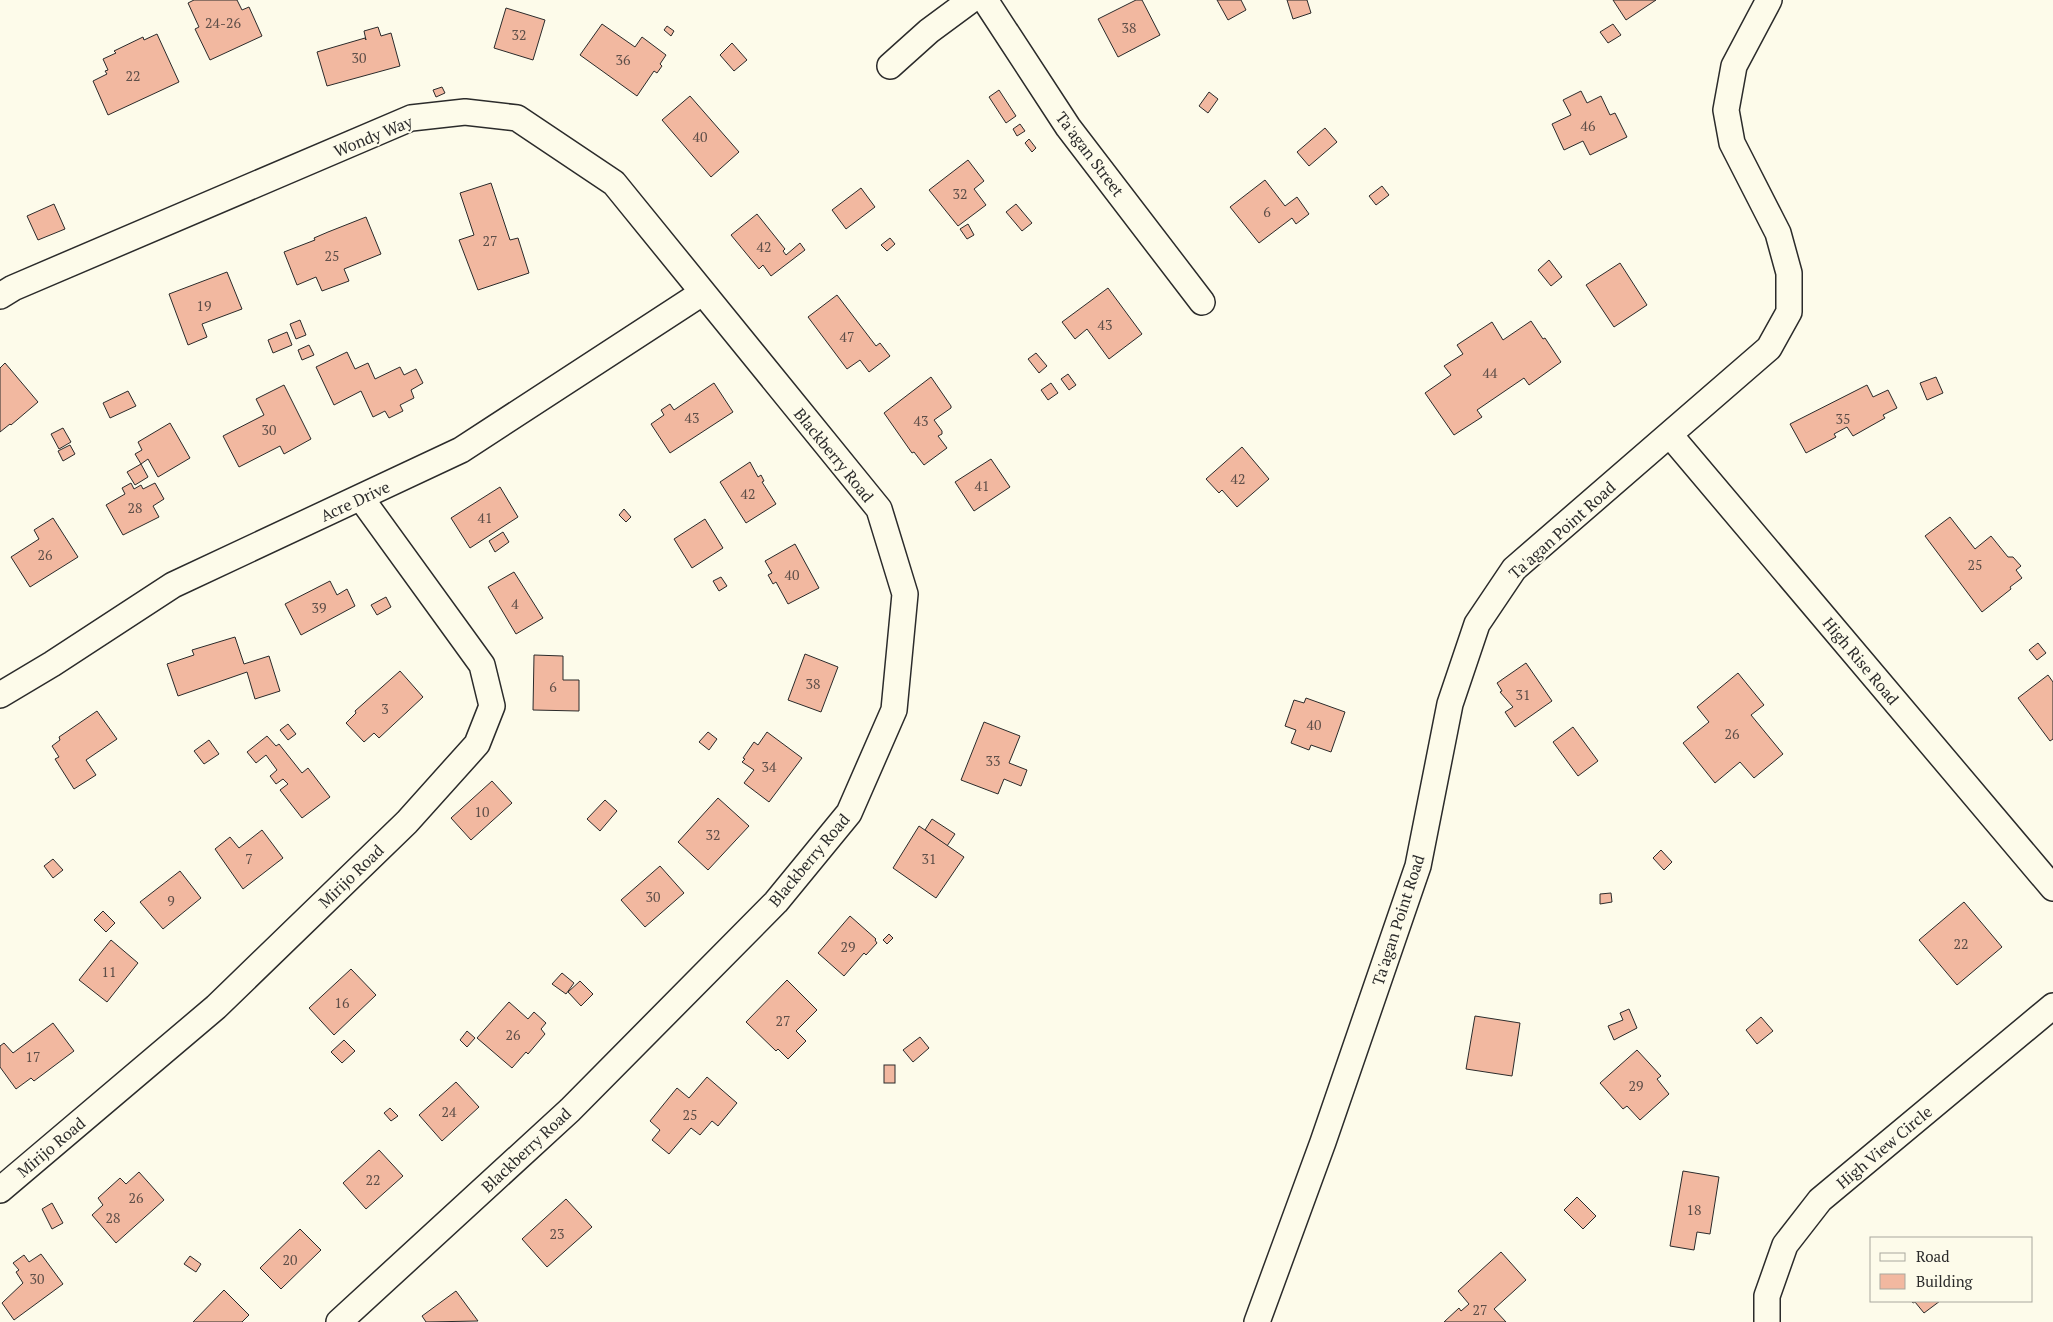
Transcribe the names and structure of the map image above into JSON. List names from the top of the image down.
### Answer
{
  "streets": {
    "street": [
      "Wondy Way",
      "Ta'agan Street",
      "Blackberry Road",
      "Acre Drive",
      "Ta'agan Point Road",
      "High Rise Road",
      "Mirijo Road",
      "High View Circle"
    ]
  },
  "crossings": [
    ["Wondy Way", "Blackberry Road"],
    ["Wondy Way", "Acre Drive"],
    ["Blackberry Road", "Acre Drive"],
    ["Acre Drive", "Mirijo Road"],
    ["Ta'agan Point Road", "High Rise Road"]
  ],
  "house_numbers": [
    "24-26",
    "38",
    "32",
    "30",
    "36",
    "22",
    "46",
    "40",
    "32",
    "6",
    "27",
    "42",
    "25",
    "19",
    "43",
    "47",
    "44",
    "43",
    "35",
    "43",
    "30",
    "42",
    "41",
    "42",
    "28",
    "41",
    "26",
    "25",
    "40",
    "4",
    "39",
    "38",
    "6",
    "31",
    "3",
    "40",
    "26",
    "33",
    "34",
    "10",
    "32",
    "7",
    "31",
    "30",
    "9",
    "22",
    "29",
    "11",
    "16",
    "27",
    "26",
    "17",
    "29",
    "24",
    "25",
    "22",
    "26",
    "18",
    "28",
    "23",
    "20",
    "30",
    "27"
  ],
  "legend": ["Road", "Building"]
}
